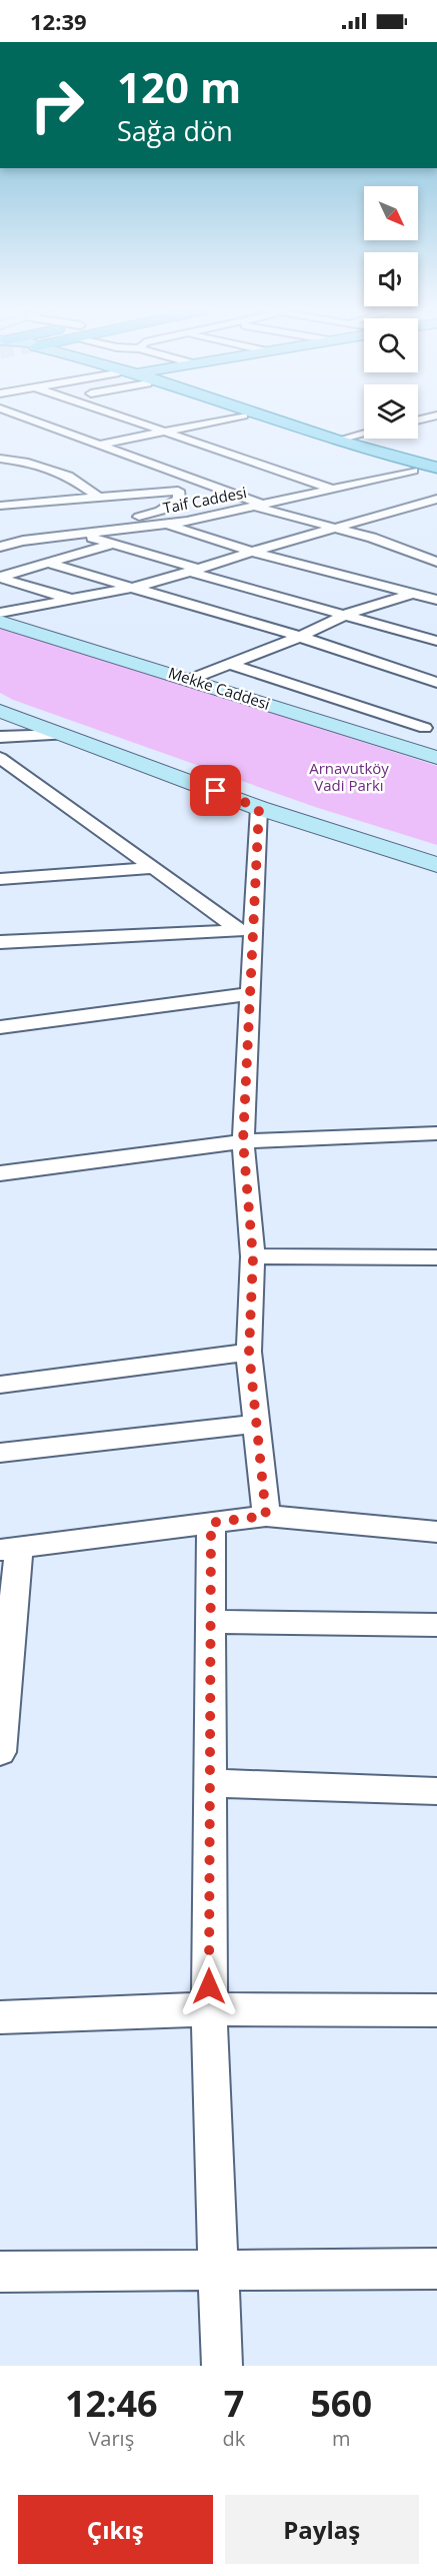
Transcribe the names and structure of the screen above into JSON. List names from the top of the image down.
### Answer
{
  "streets": {
    "main road": ["Mekke Caddesi"],
    "street": ["Taif Caddesi"]
  },
  "parks": ["Arnavutköy Vadi Parkı"],
  "north": "bottom right",
  "page": {
    "status": "12:39",
    "turn": ["120 m", "Sağa dön"],
    "eta": [
      "12:46",
      "Varış",
      "7",
      "dk",
      "560",
      "m"
    ],
    "buttons": ["Çıkış", "Paylaş"]
  }
}
